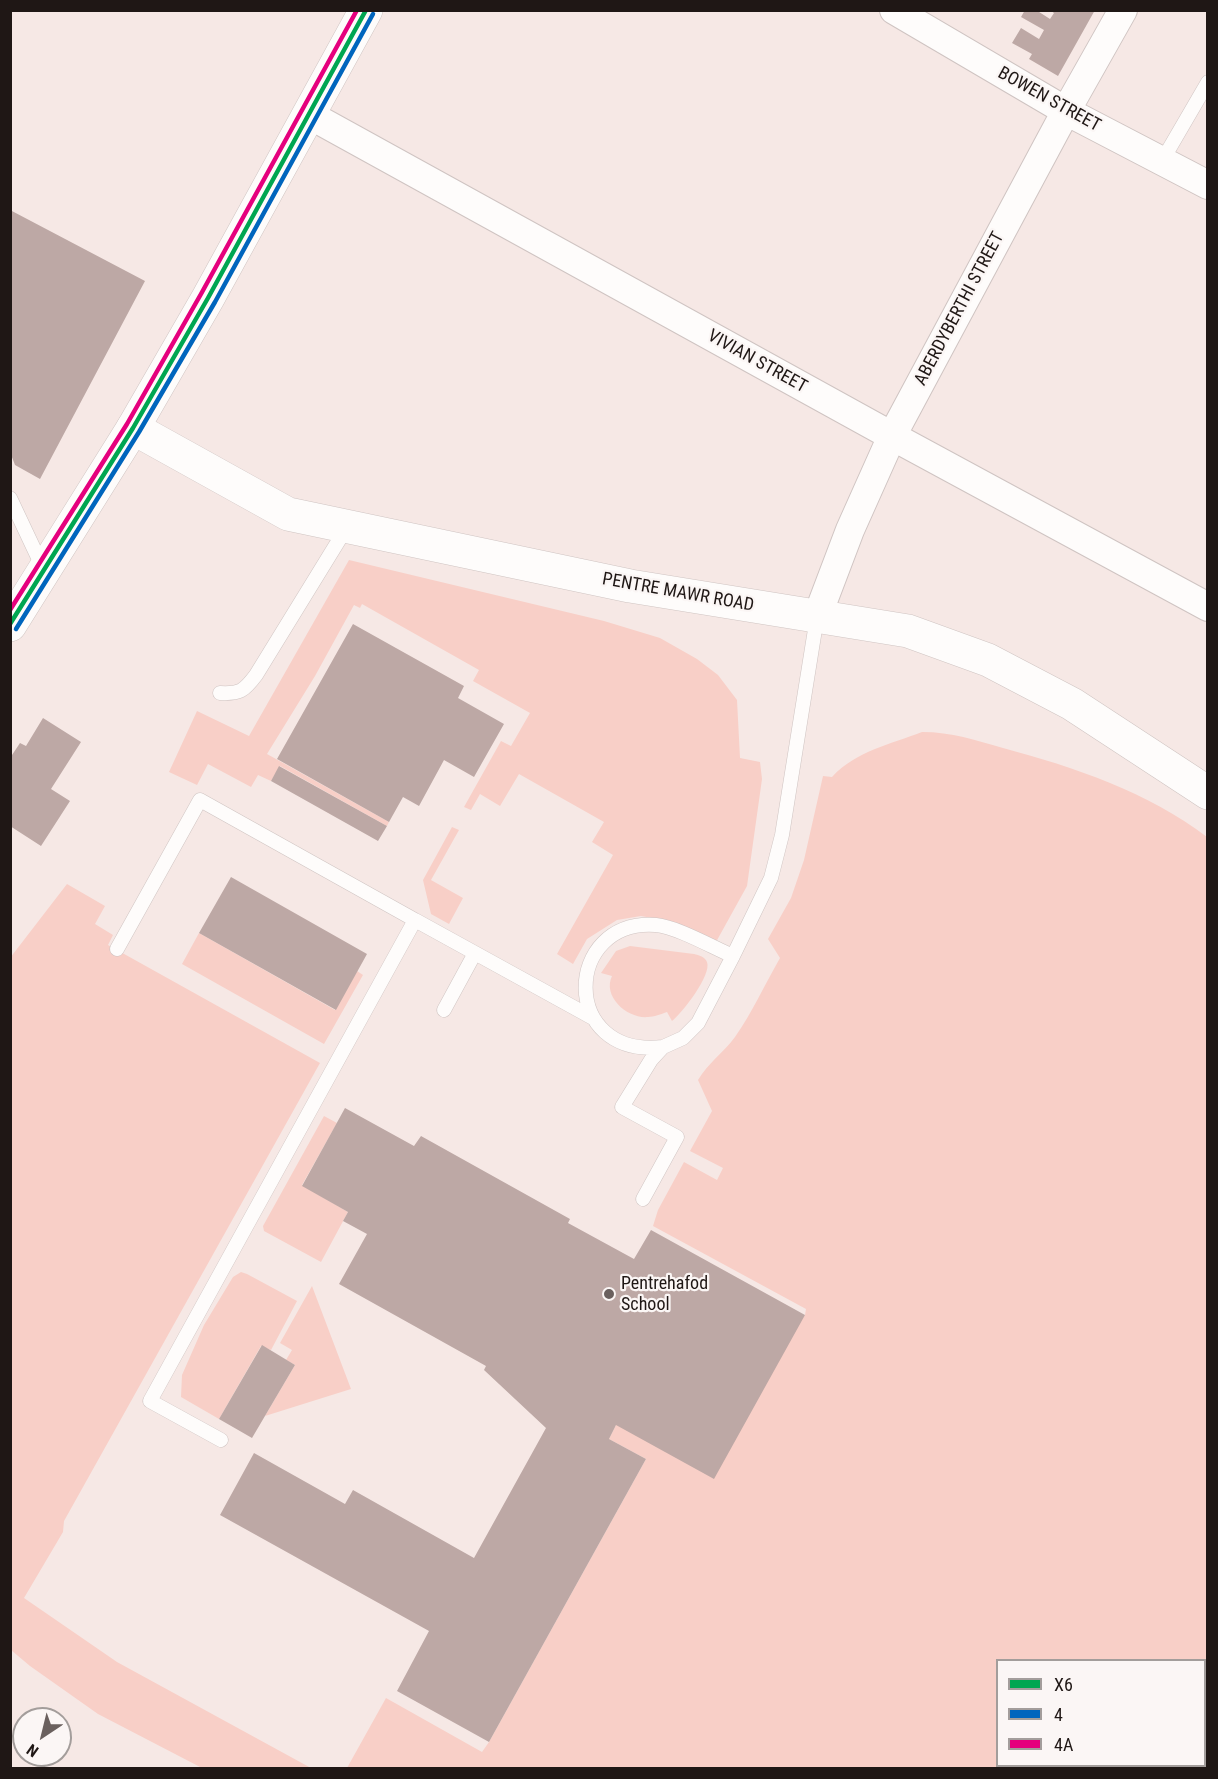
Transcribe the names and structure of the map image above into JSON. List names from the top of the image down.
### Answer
{
  "streets": {
    "street": [
      "BOWEN STREET",
      "ABERDYBERTHI STREET",
      "VIVIAN STREET",
      "PENTRE MAWR ROAD"
    ]
  },
  "crossings": [
    ["BOWEN STREET", "ABERDYBERTHI STREET"],
    ["ABERDYBERTHI STREET", "VIVIAN STREET"],
    ["ABERDYBERTHI STREET", "PENTRE MAWR ROAD"]
  ],
  "places": ["Pentrehafod School"],
  "lines": ["transit line X6", "transit line 4A", "transit line 4"],
  "legend": ["X6", "4", "4A"],
  "north": "bottom left"
}
